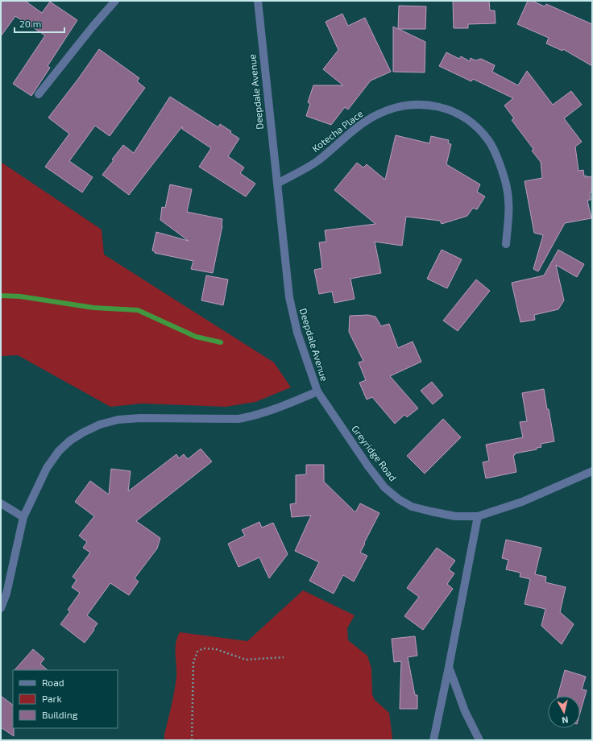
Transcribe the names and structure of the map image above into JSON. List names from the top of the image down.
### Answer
{
  "streets": {
    "street": ["Deepdale Avenue", "Kotecha Place", "Greyridge Road"]
  },
  "crossings": [
    ["Deepdale Avenue", "Kotecha Place"],
    ["Deepdale Avenue", "Greyridge Road"]
  ],
  "legend": ["Road", "Park", "Building"],
  "scale_bar": "20 m",
  "north": "bottom"
}
